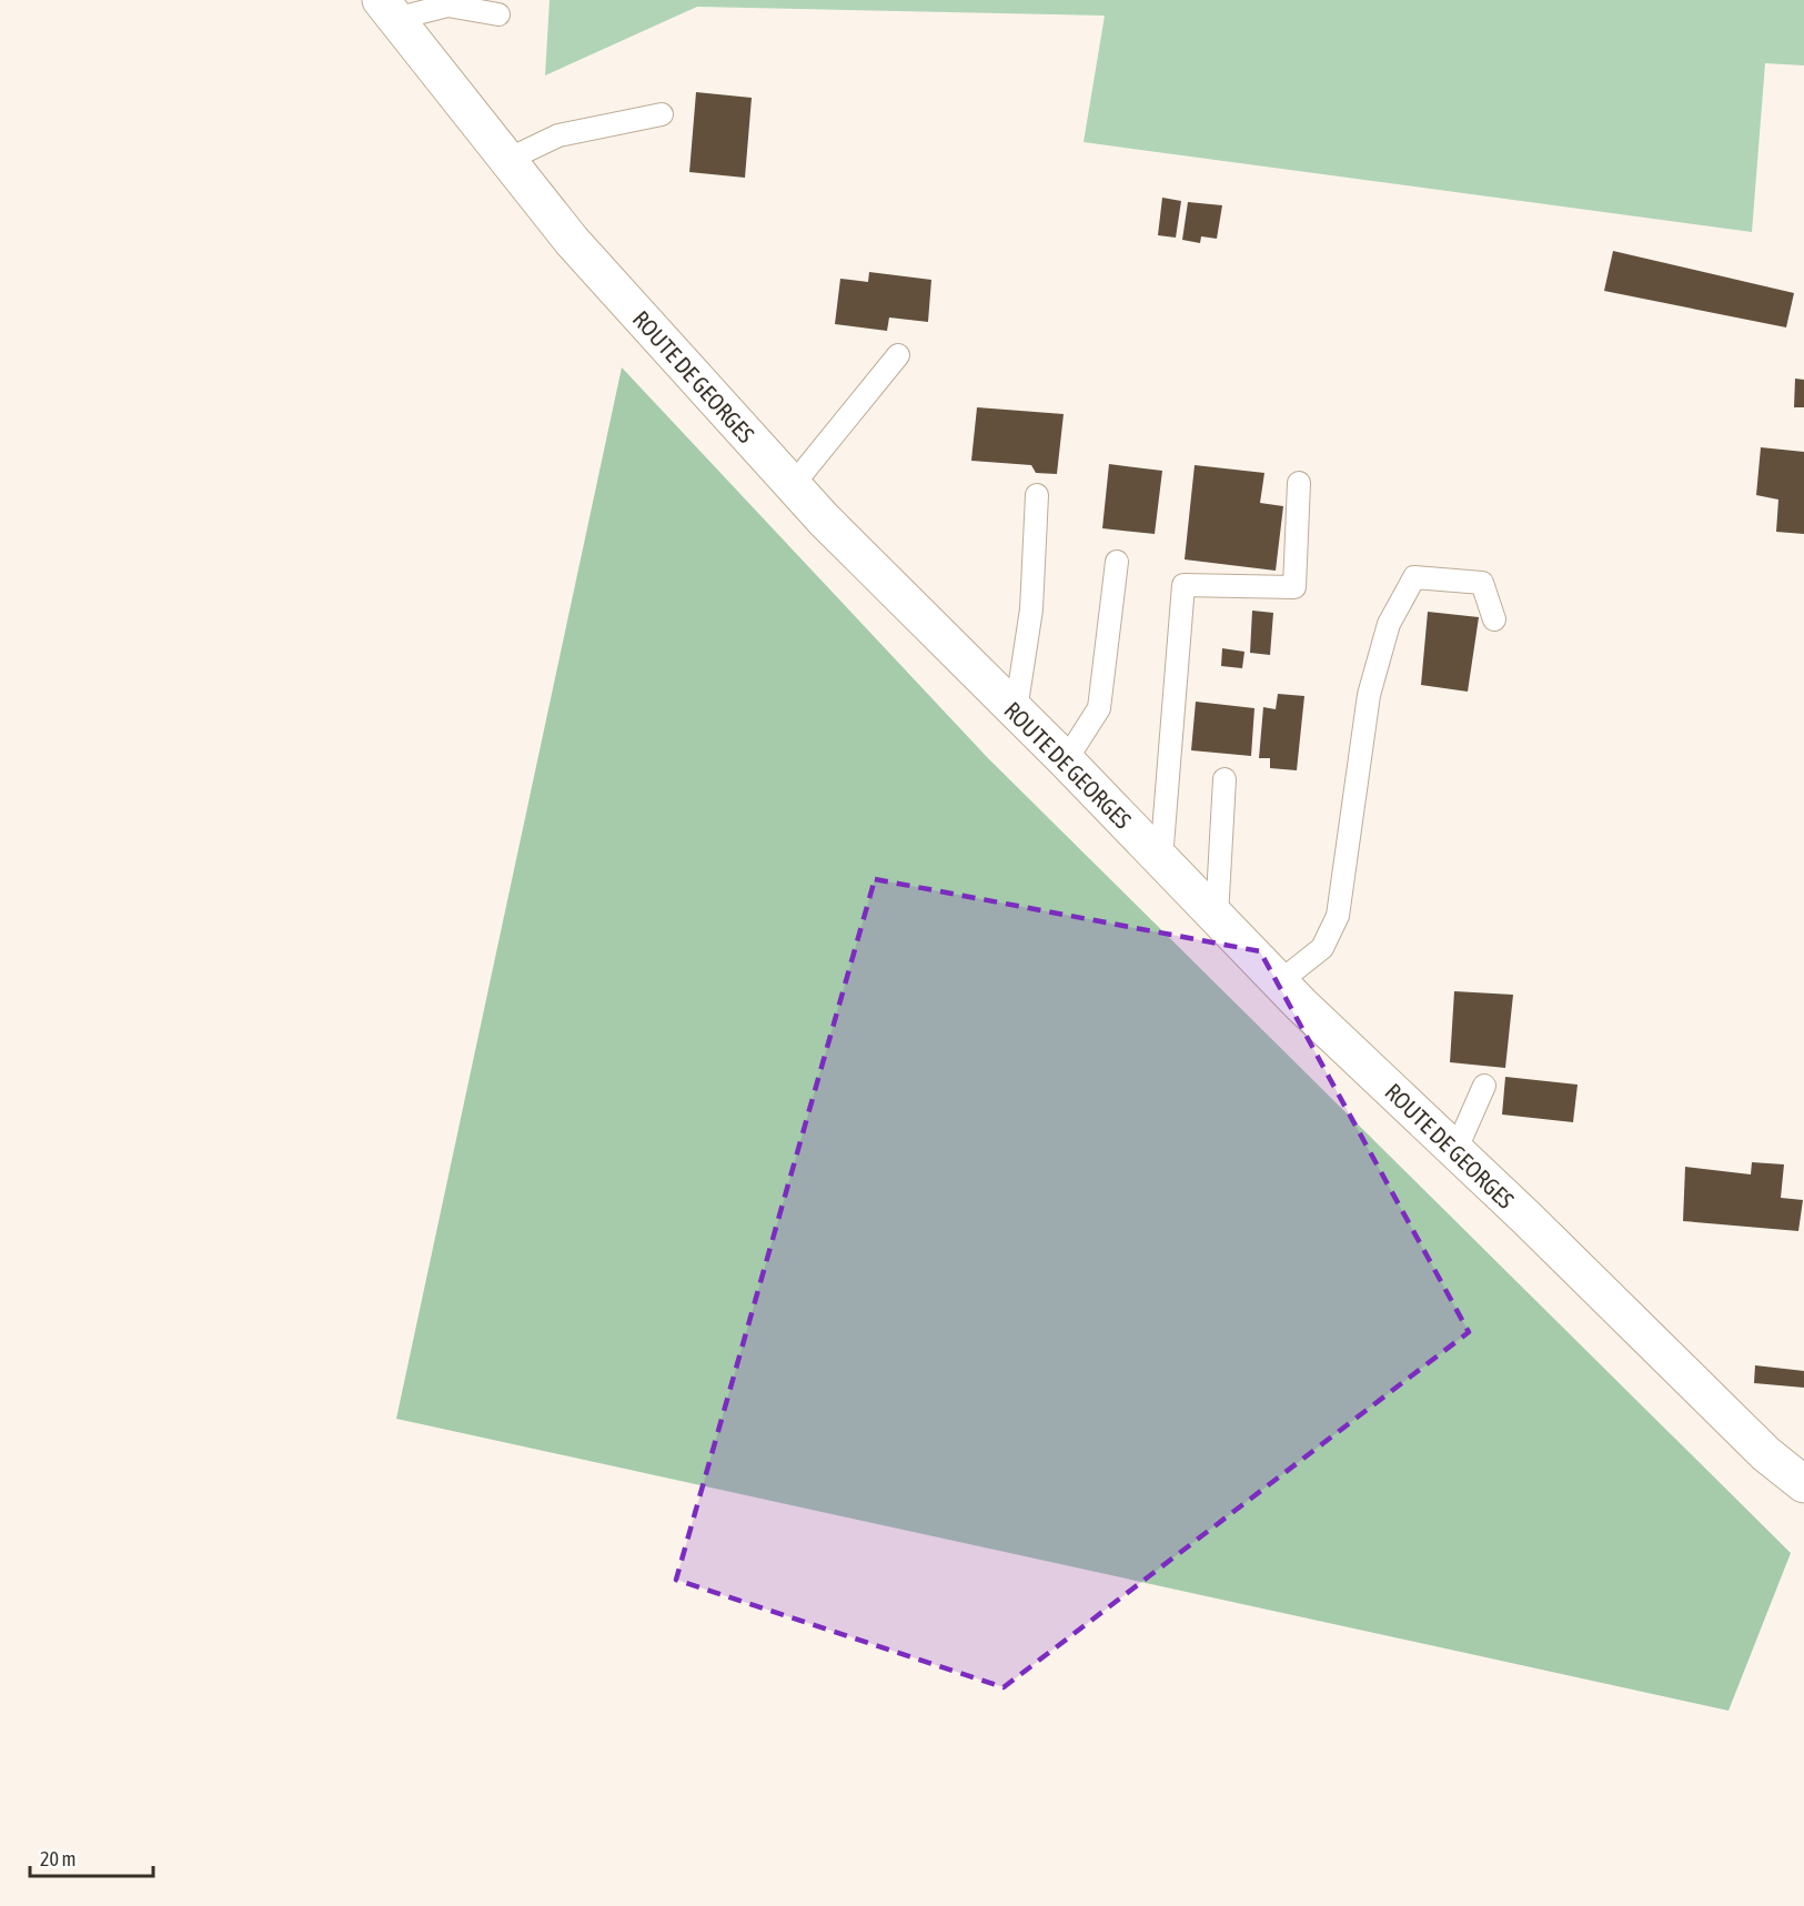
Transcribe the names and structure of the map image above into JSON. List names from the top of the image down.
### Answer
{
  "streets": {
    "street": ["ROUTE DE GEORGES"]
  },
  "scale_bar": "20 m"
}
